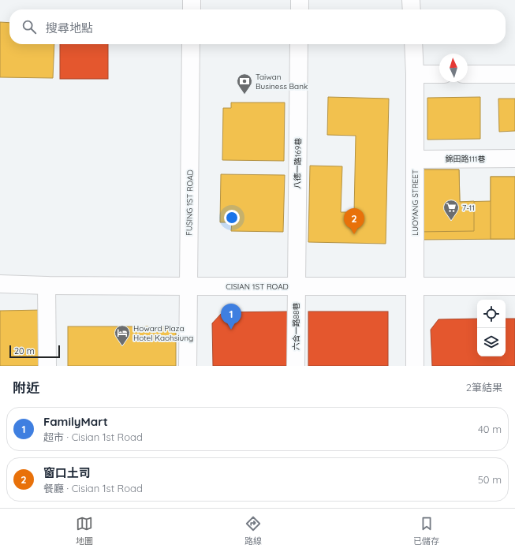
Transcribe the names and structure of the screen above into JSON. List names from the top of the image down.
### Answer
{
  "streets": {
    "street": [
      "錦田路111巷",
      "八德一路169巷",
      "FUSING 1ST ROAD",
      "LUOYANG STREET",
      "CISIAN 1ST ROAD",
      "六合一路88巷"
    ]
  },
  "crossings": [
    ["錦田路111巷", "LUOYANG STREET"],
    ["八德一路169巷", "CISIAN 1ST ROAD"],
    ["八德一路169巷", "六合一路88巷"],
    ["FUSING 1ST ROAD", "CISIAN 1ST ROAD"],
    ["LUOYANG STREET", "CISIAN 1ST ROAD"],
    ["CISIAN 1ST ROAD", "六合一路88巷"]
  ],
  "places": {
    "bank": ["Taiwan Business Bank"],
    "supermarket": ["7-11"],
    "hotel": ["Howard Plaza Hotel Kaohsiung"]
  },
  "scale_bar": "20 m",
  "north": "top",
  "page": {
    "search": "搜尋地點",
    "pins": ["2", "1"],
    "scale": "20 m",
    "heading": ["附近", "2筆結果"],
    "list": [
      {
        "mark": "1",
        "name": "FamilyMart",
        "note": "超市 · Cisian 1st Road",
        "value": "40 m"
      },
      {
        "mark": "2",
        "name": "窗口土司",
        "note": "餐廳 · Cisian 1st Road",
        "value": "50 m"
      }
    ],
    "nav": ["地圖", "路線", "已儲存"]
  }
}
